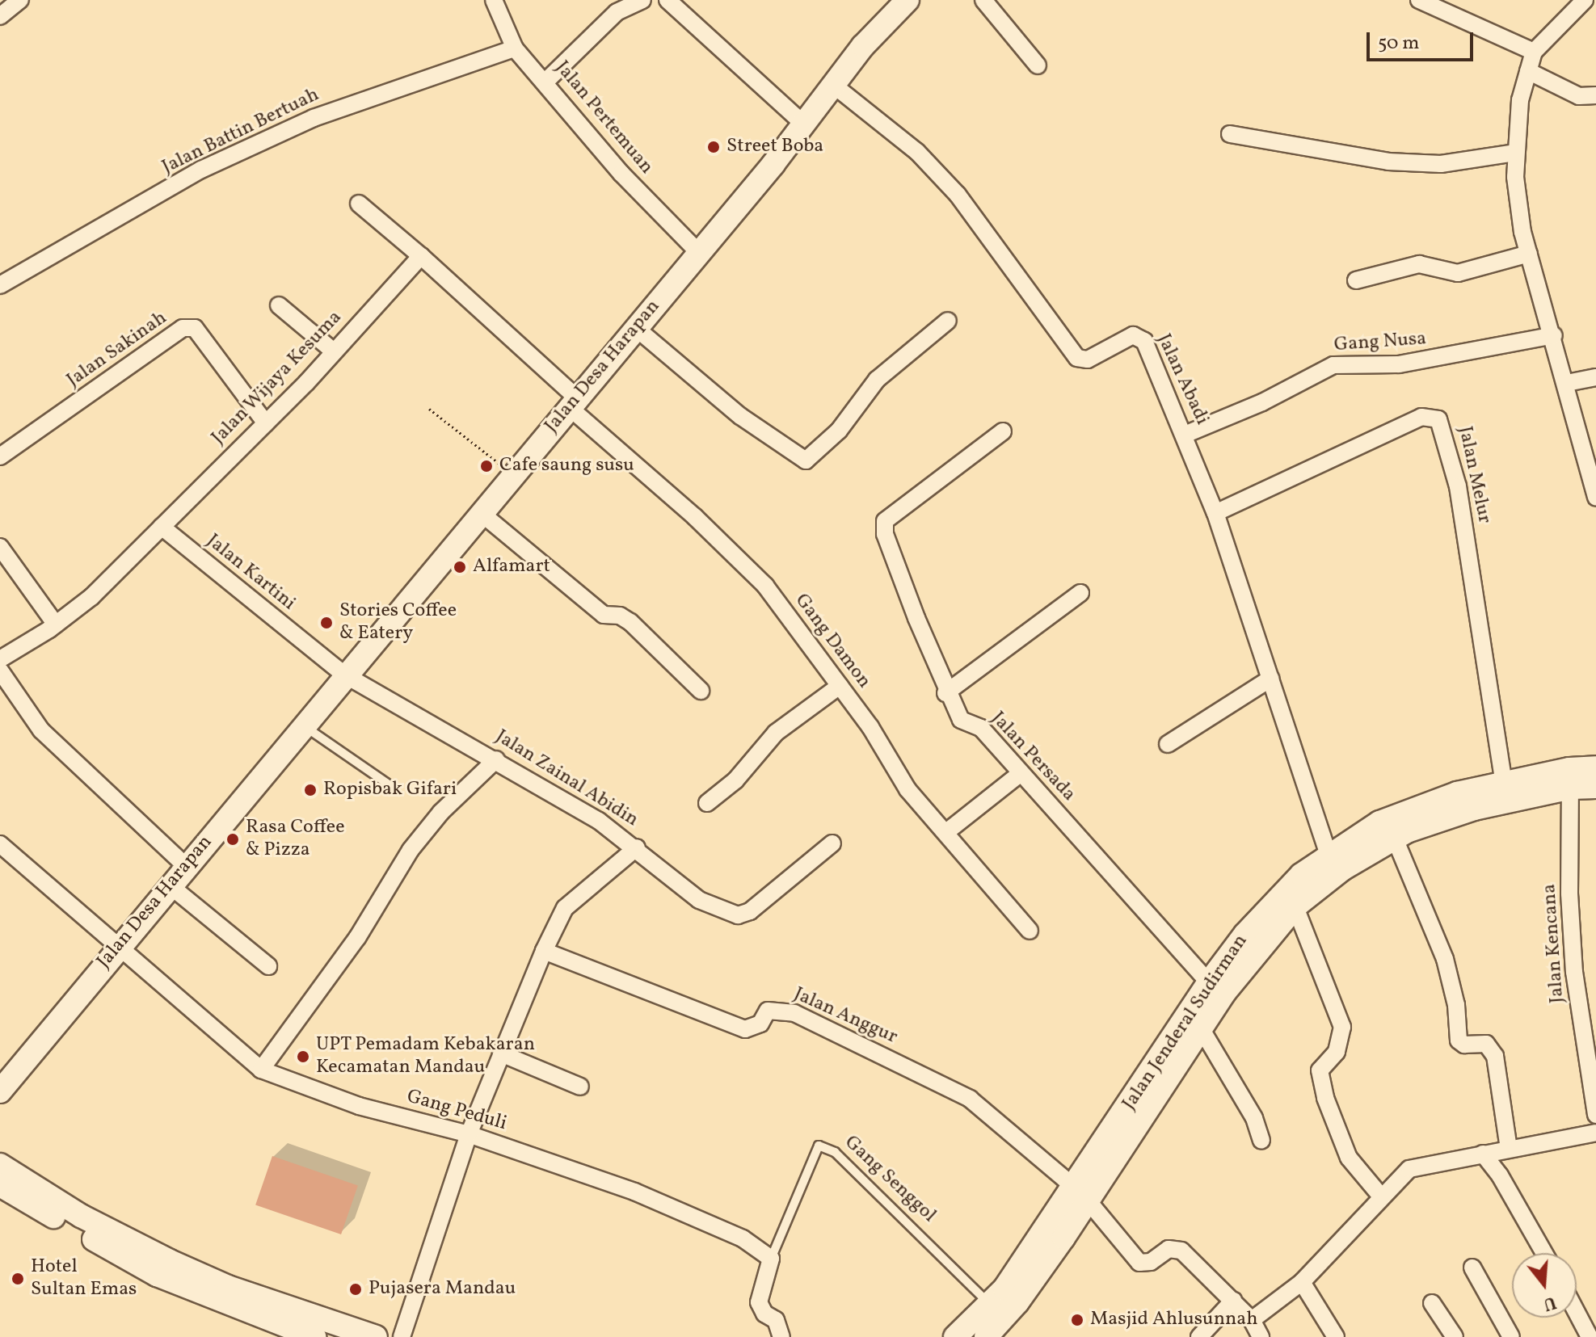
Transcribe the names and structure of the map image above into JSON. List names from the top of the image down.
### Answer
{
  "streets": {
    "street": [
      "Jalan Pertemuan",
      "Jalan Battin Bertuah",
      "Gang Nusa",
      "Jalan Sakinah",
      "Jalan Desa Harapan",
      "Jalan Wijaya Kesuma",
      "Jalan Abadi",
      "Jalan Melur",
      "Jalan Kartini",
      "Gang Damon",
      "Jalan Persada",
      "Jalan Zainal Abidin",
      "Jalan Kencana",
      "Jalan Anggur",
      "Jalan Jenderal Sudirman",
      "Gang Peduli"
    ],
    "lane": ["Gang Senggol"]
  },
  "crossings": [
    ["Jalan Pertemuan", "Jalan Battin Bertuah"],
    ["Jalan Pertemuan", "Jalan Desa Harapan"],
    ["Gang Nusa", "Jalan Abadi"],
    ["Jalan Sakinah", "Jalan Wijaya Kesuma"],
    ["Jalan Desa Harapan", "Jalan Abadi"],
    ["Jalan Desa Harapan", "Jalan Kartini"],
    ["Jalan Desa Harapan", "Gang Damon"],
    ["Jalan Desa Harapan", "Jalan Zainal Abidin"],
    ["Jalan Desa Harapan", "Gang Peduli"],
    ["Jalan Wijaya Kesuma", "Jalan Kartini"],
    ["Jalan Abadi", "Jalan Melur"],
    ["Jalan Abadi", "Jalan Jenderal Sudirman"],
    ["Jalan Melur", "Jalan Jenderal Sudirman"],
    ["Jalan Kartini", "Jalan Zainal Abidin"],
    ["Jalan Persada", "Jalan Jenderal Sudirman"],
    ["Jalan Kencana", "Jalan Jenderal Sudirman"],
    ["Jalan Anggur", "Jalan Jenderal Sudirman"],
    ["Jalan Jenderal Sudirman", "Gang Senggol"],
    ["Gang Peduli", "Gang Senggol"]
  ],
  "places": [
    "Street Boba",
    "Cafe saung susu",
    "Alfamart",
    "Stories Coffee & Eatery",
    "Ropisbak Gifari",
    "Rasa Coffee & Pizza",
    "UPT Pemadam Kebakaran Kecamatan Mandau",
    "Hotel Sultan Emas",
    "Pujasera Mandau",
    "Masjid Ahlusunnah"
  ],
  "scale_bar": "50 m",
  "north": "bottom"
}
